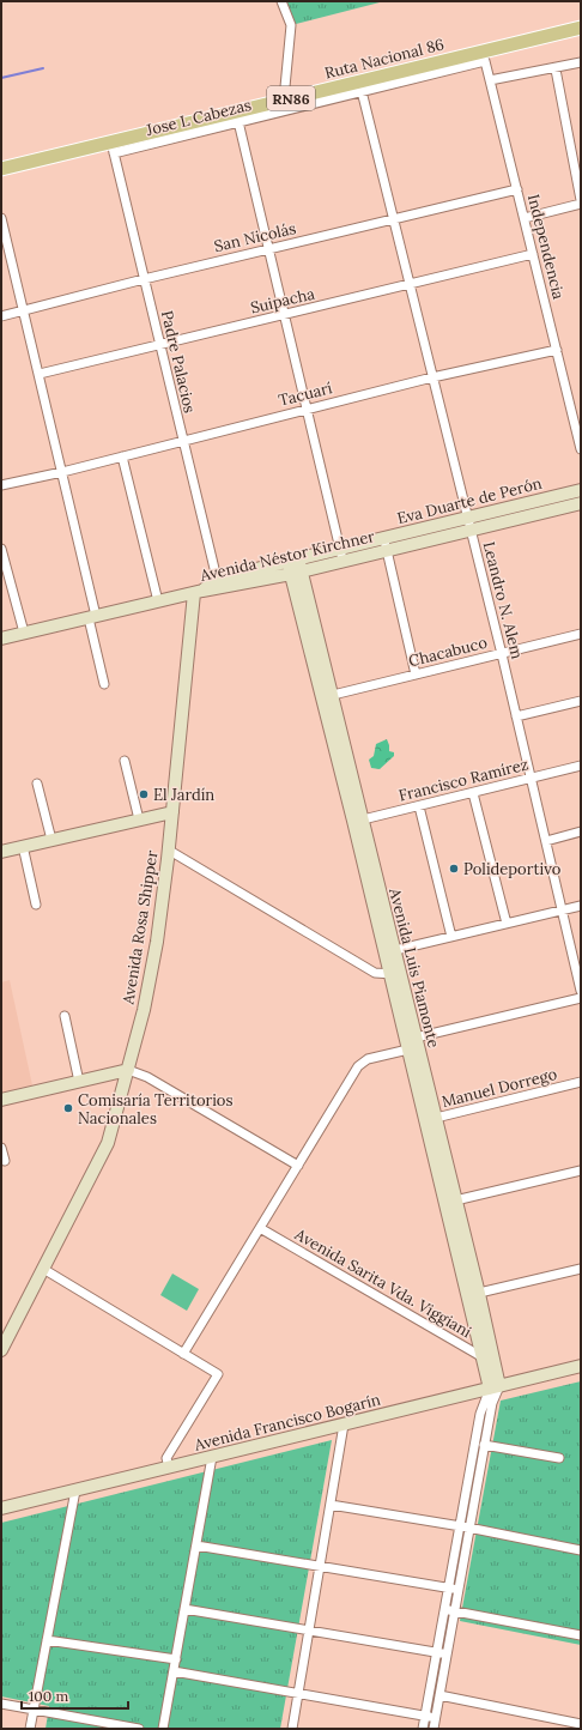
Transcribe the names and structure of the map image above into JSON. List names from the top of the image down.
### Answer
{
  "streets": {
    "main road": ["Ruta Nacional 86", "RN86"],
    "street": [
      "Jose L Cabezas",
      "San Nicolás",
      "Independencia",
      "Suipacha",
      "Padre Palacios",
      "Tacuarí",
      "Eva Duarte de Perón",
      "Avenida Néstor Kirchner",
      "Leandro N. Alem",
      "Chacabuco",
      "Francisco Ramírez",
      "Avenida Rosa Shipper",
      "Avenida Luis Piamonte",
      "Manuel Dorrego",
      "Avenida Sarita Vda. Viggiani",
      "Avenida Francisco Bogarín"
    ]
  },
  "crossings": [
    ["Ruta Nacional 86", "Jose L Cabezas"],
    ["Ruta Nacional 86", "Independencia"],
    ["Ruta Nacional 86", "Padre Palacios"],
    ["Ruta Nacional 86", "Leandro N. Alem"],
    ["Jose L Cabezas", "Leandro N. Alem"],
    ["San Nicolás", "Independencia"],
    ["San Nicolás", "Padre Palacios"],
    ["San Nicolás", "Leandro N. Alem"],
    ["Independencia", "Suipacha"],
    ["Independencia", "Tacuarí"],
    ["Suipacha", "Padre Palacios"],
    ["Suipacha", "Leandro N. Alem"],
    ["Padre Palacios", "Tacuarí"],
    ["Padre Palacios", "Eva Duarte de Perón"],
    ["Tacuarí", "Leandro N. Alem"],
    ["Eva Duarte de Perón", "Avenida Néstor Kirchner"],
    ["Eva Duarte de Perón", "Leandro N. Alem"],
    ["Eva Duarte de Perón", "Avenida Rosa Shipper"],
    ["Eva Duarte de Perón", "Avenida Luis Piamonte"],
    ["Avenida Néstor Kirchner", "Avenida Rosa Shipper"],
    ["Leandro N. Alem", "Chacabuco"],
    ["Leandro N. Alem", "Francisco Ramírez"],
    ["Chacabuco", "Avenida Luis Piamonte"],
    ["Francisco Ramírez", "Avenida Luis Piamonte"],
    ["Avenida Luis Piamonte", "Manuel Dorrego"],
    ["Avenida Luis Piamonte", "Avenida Sarita Vda. Viggiani"],
    ["Avenida Luis Piamonte", "Avenida Francisco Bogarín"]
  ],
  "places": ["El Jardín", "Polideportivo", "Comisaría Territorios Nacionales"],
  "scale_bar": "100 m"
}
